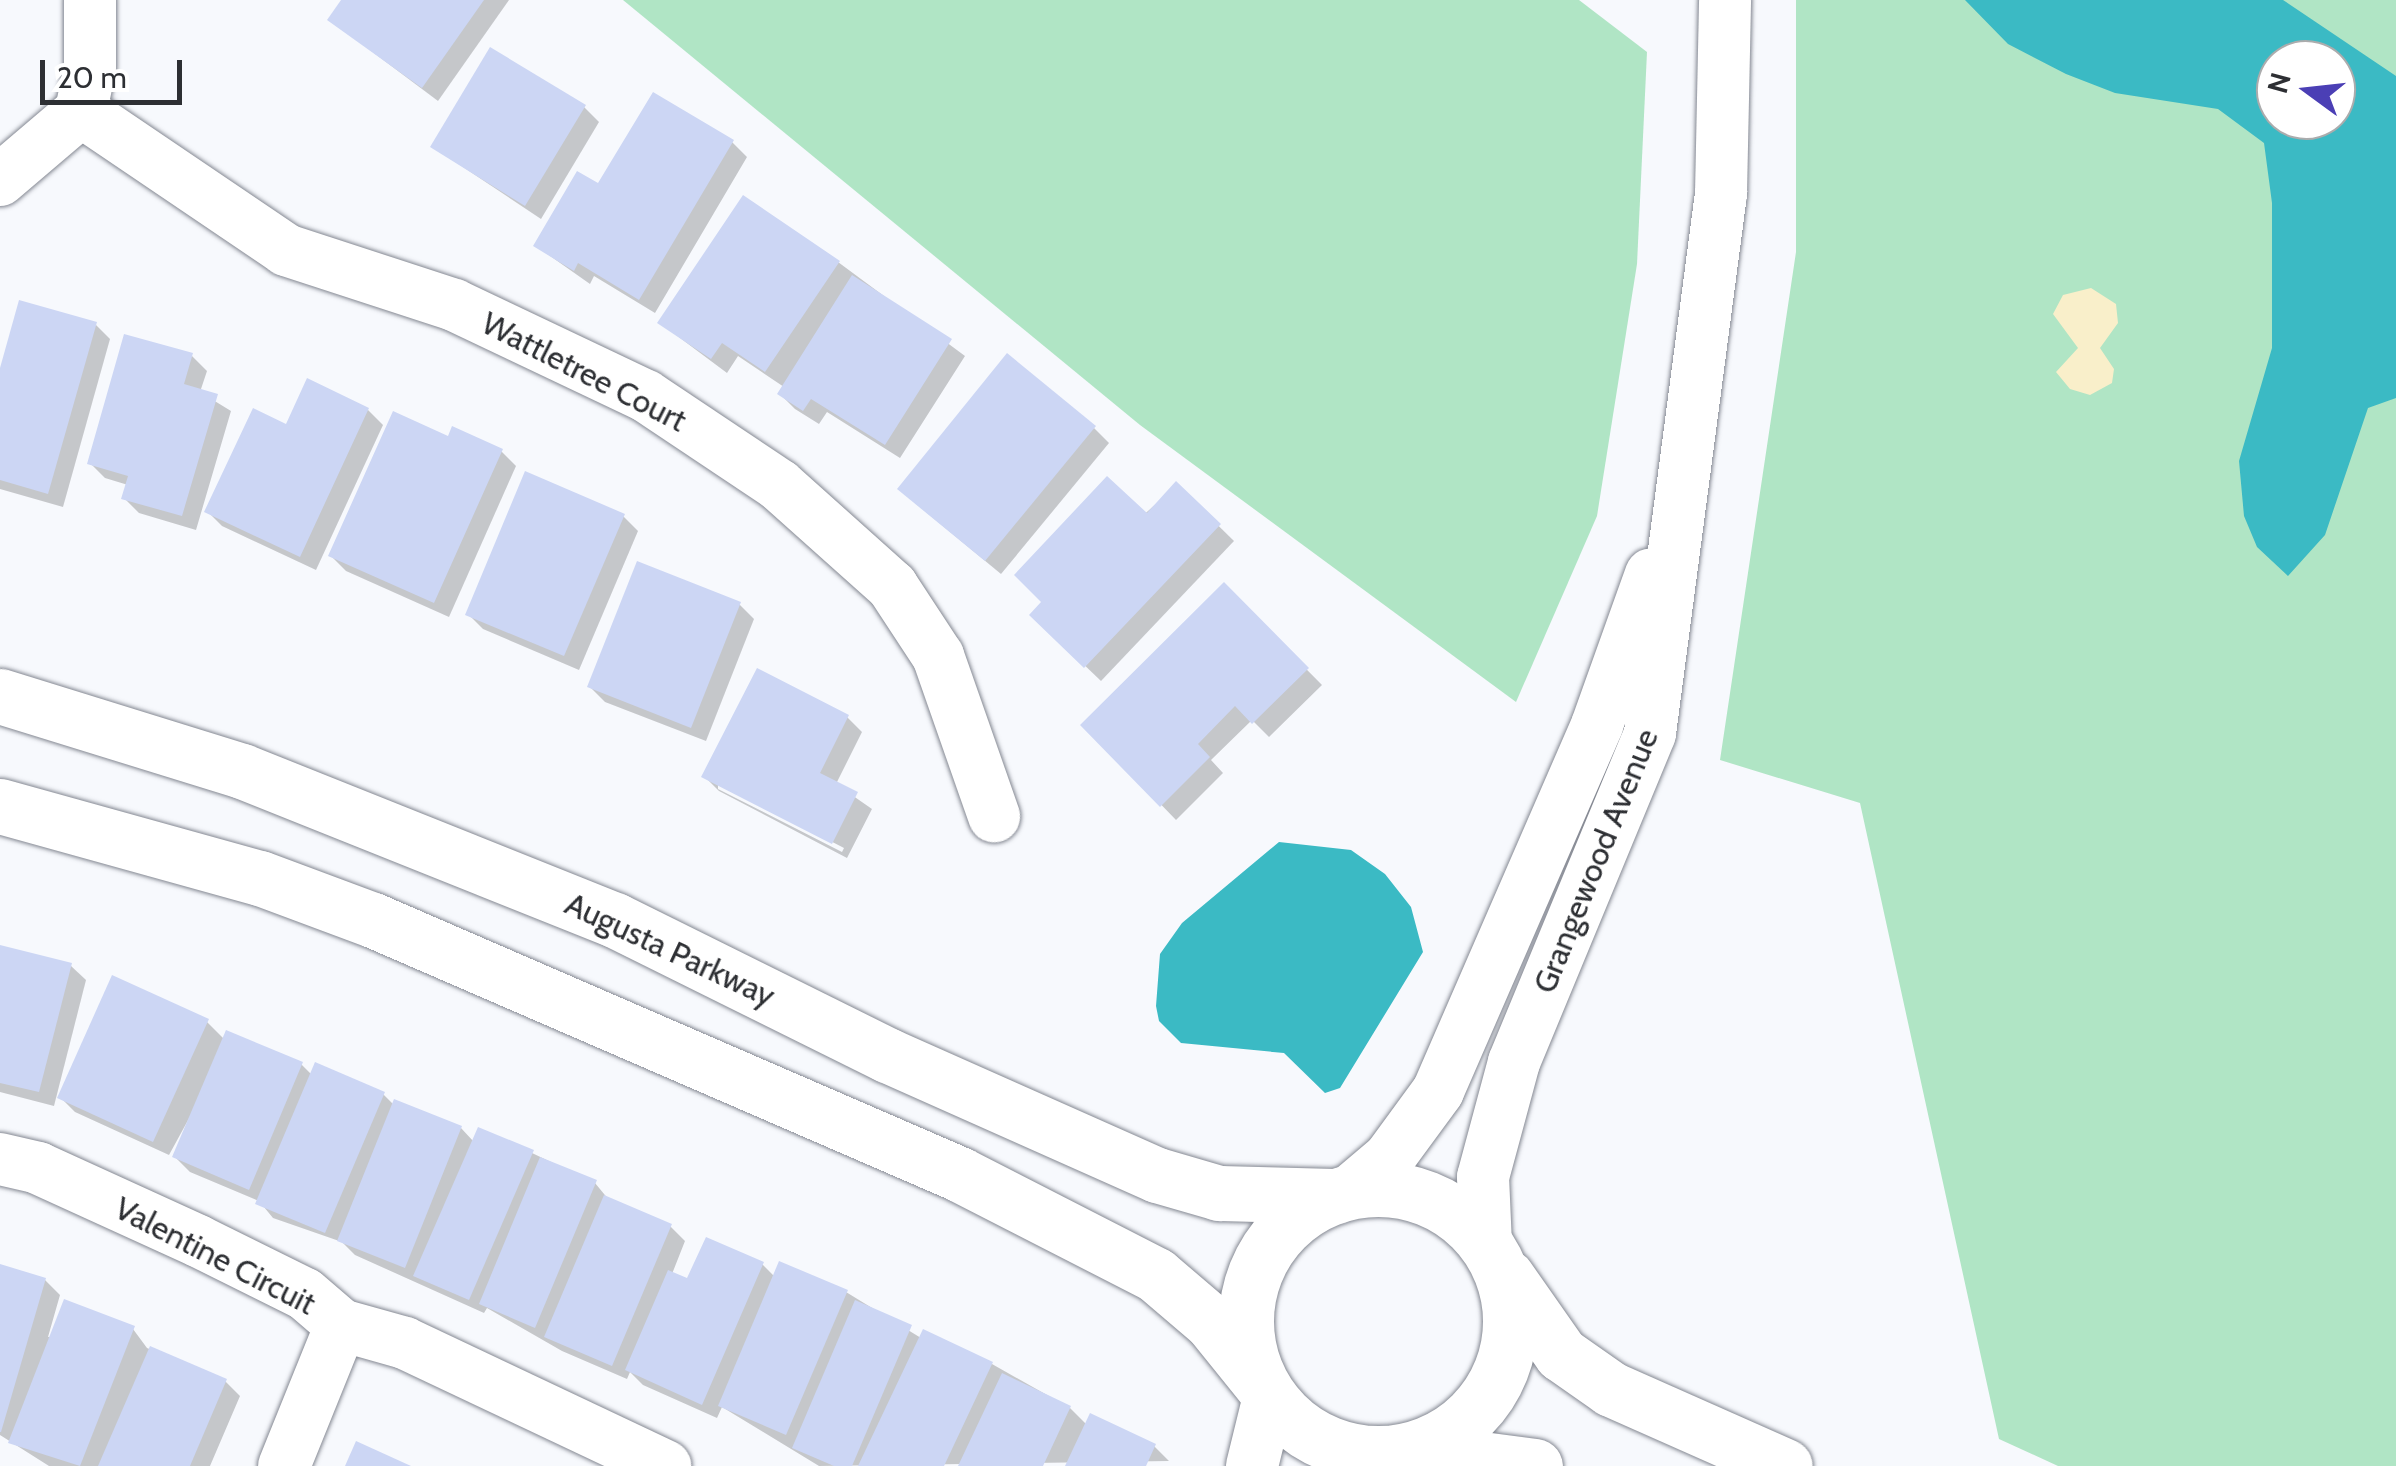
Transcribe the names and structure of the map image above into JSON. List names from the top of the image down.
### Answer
{
  "streets": {
    "main road": ["Augusta Parkway"],
    "street": ["Wattletree Court", "Grangewood Avenue", "Valentine Circuit"]
  },
  "crossings": [
    ["Grangewood Avenue", "Augusta Parkway"]
  ],
  "scale_bar": "20 m",
  "north": "left"
}
